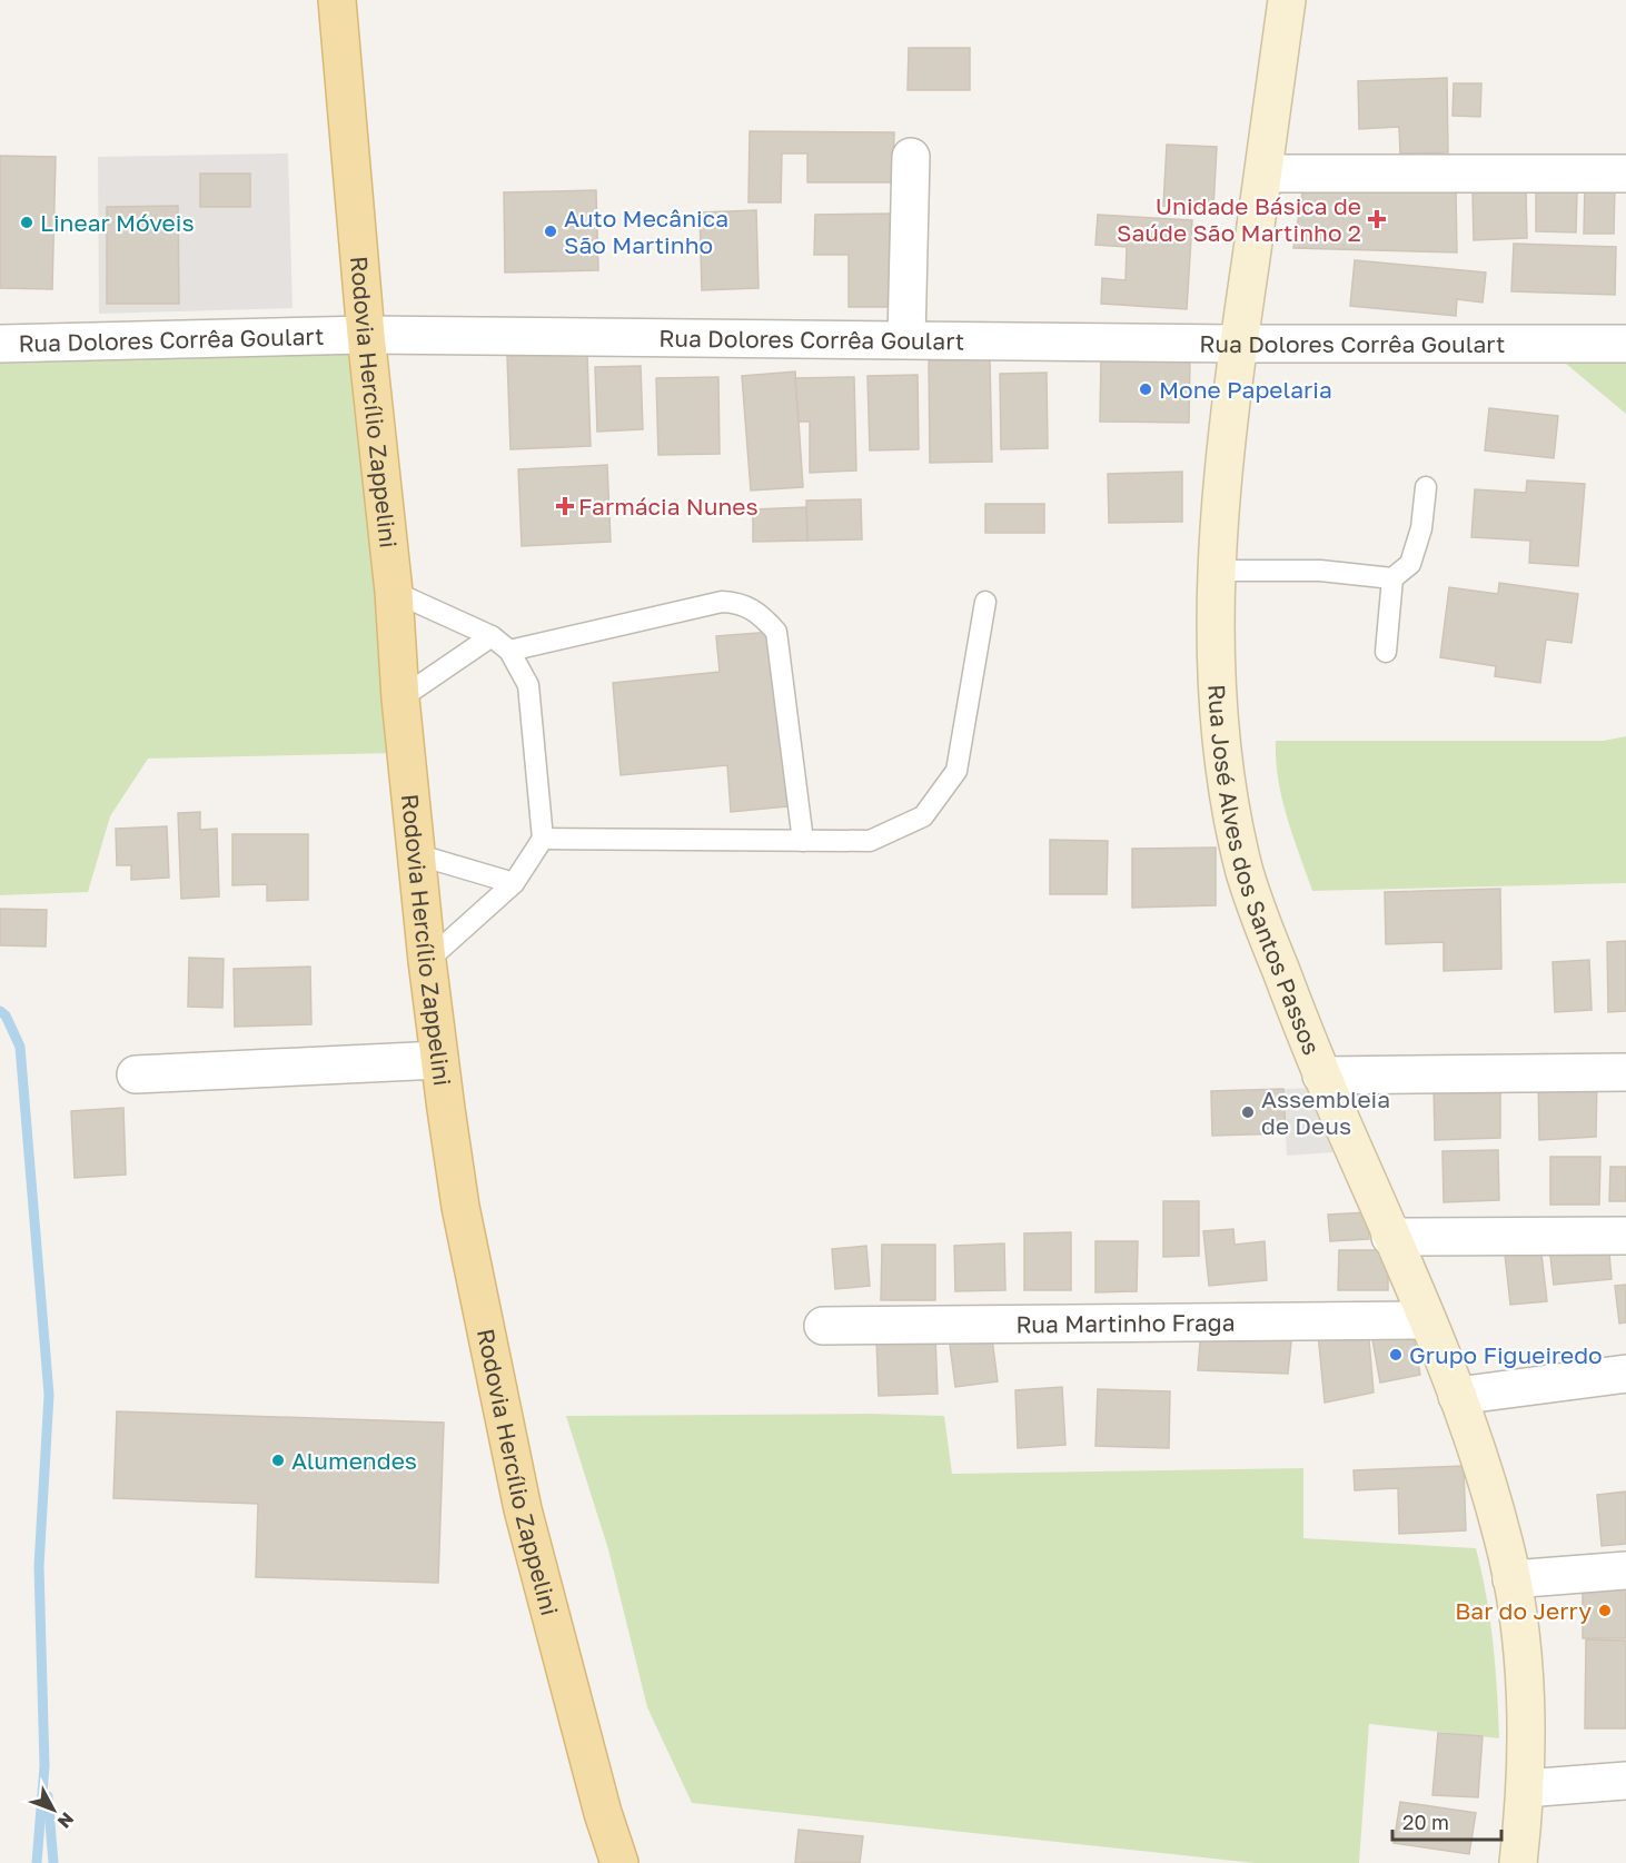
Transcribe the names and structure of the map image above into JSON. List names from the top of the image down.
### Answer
{
  "streets": {
    "main road": ["Rodovia Hercílio Zappelini"],
    "street": ["Rua Dolores Corrêa Goulart", "Rua José Alves dos Santos Passos", "Rua Martinho Fraga"]
  },
  "crossings": [
    ["Rua Dolores Corrêa Goulart", "Rodovia Hercílio Zappelini"],
    ["Rua Dolores Corrêa Goulart", "Rua José Alves dos Santos Passos"],
    ["Rua José Alves dos Santos Passos", "Rua Martinho Fraga"]
  ],
  "places": {
    "health": ["Unidade Básica de Saúde São Martinho 2", "Farmácia Nunes"],
    "other": [
      "Linear Móveis",
      "Auto Mecânica São Martinho",
      "Mone Papelaria",
      "Assembleia de Deus",
      "Grupo Figueiredo",
      "Alumendes",
      "Bar do Jerry"
    ]
  },
  "scale_bar": "20 m",
  "north": "bottom right"
}
